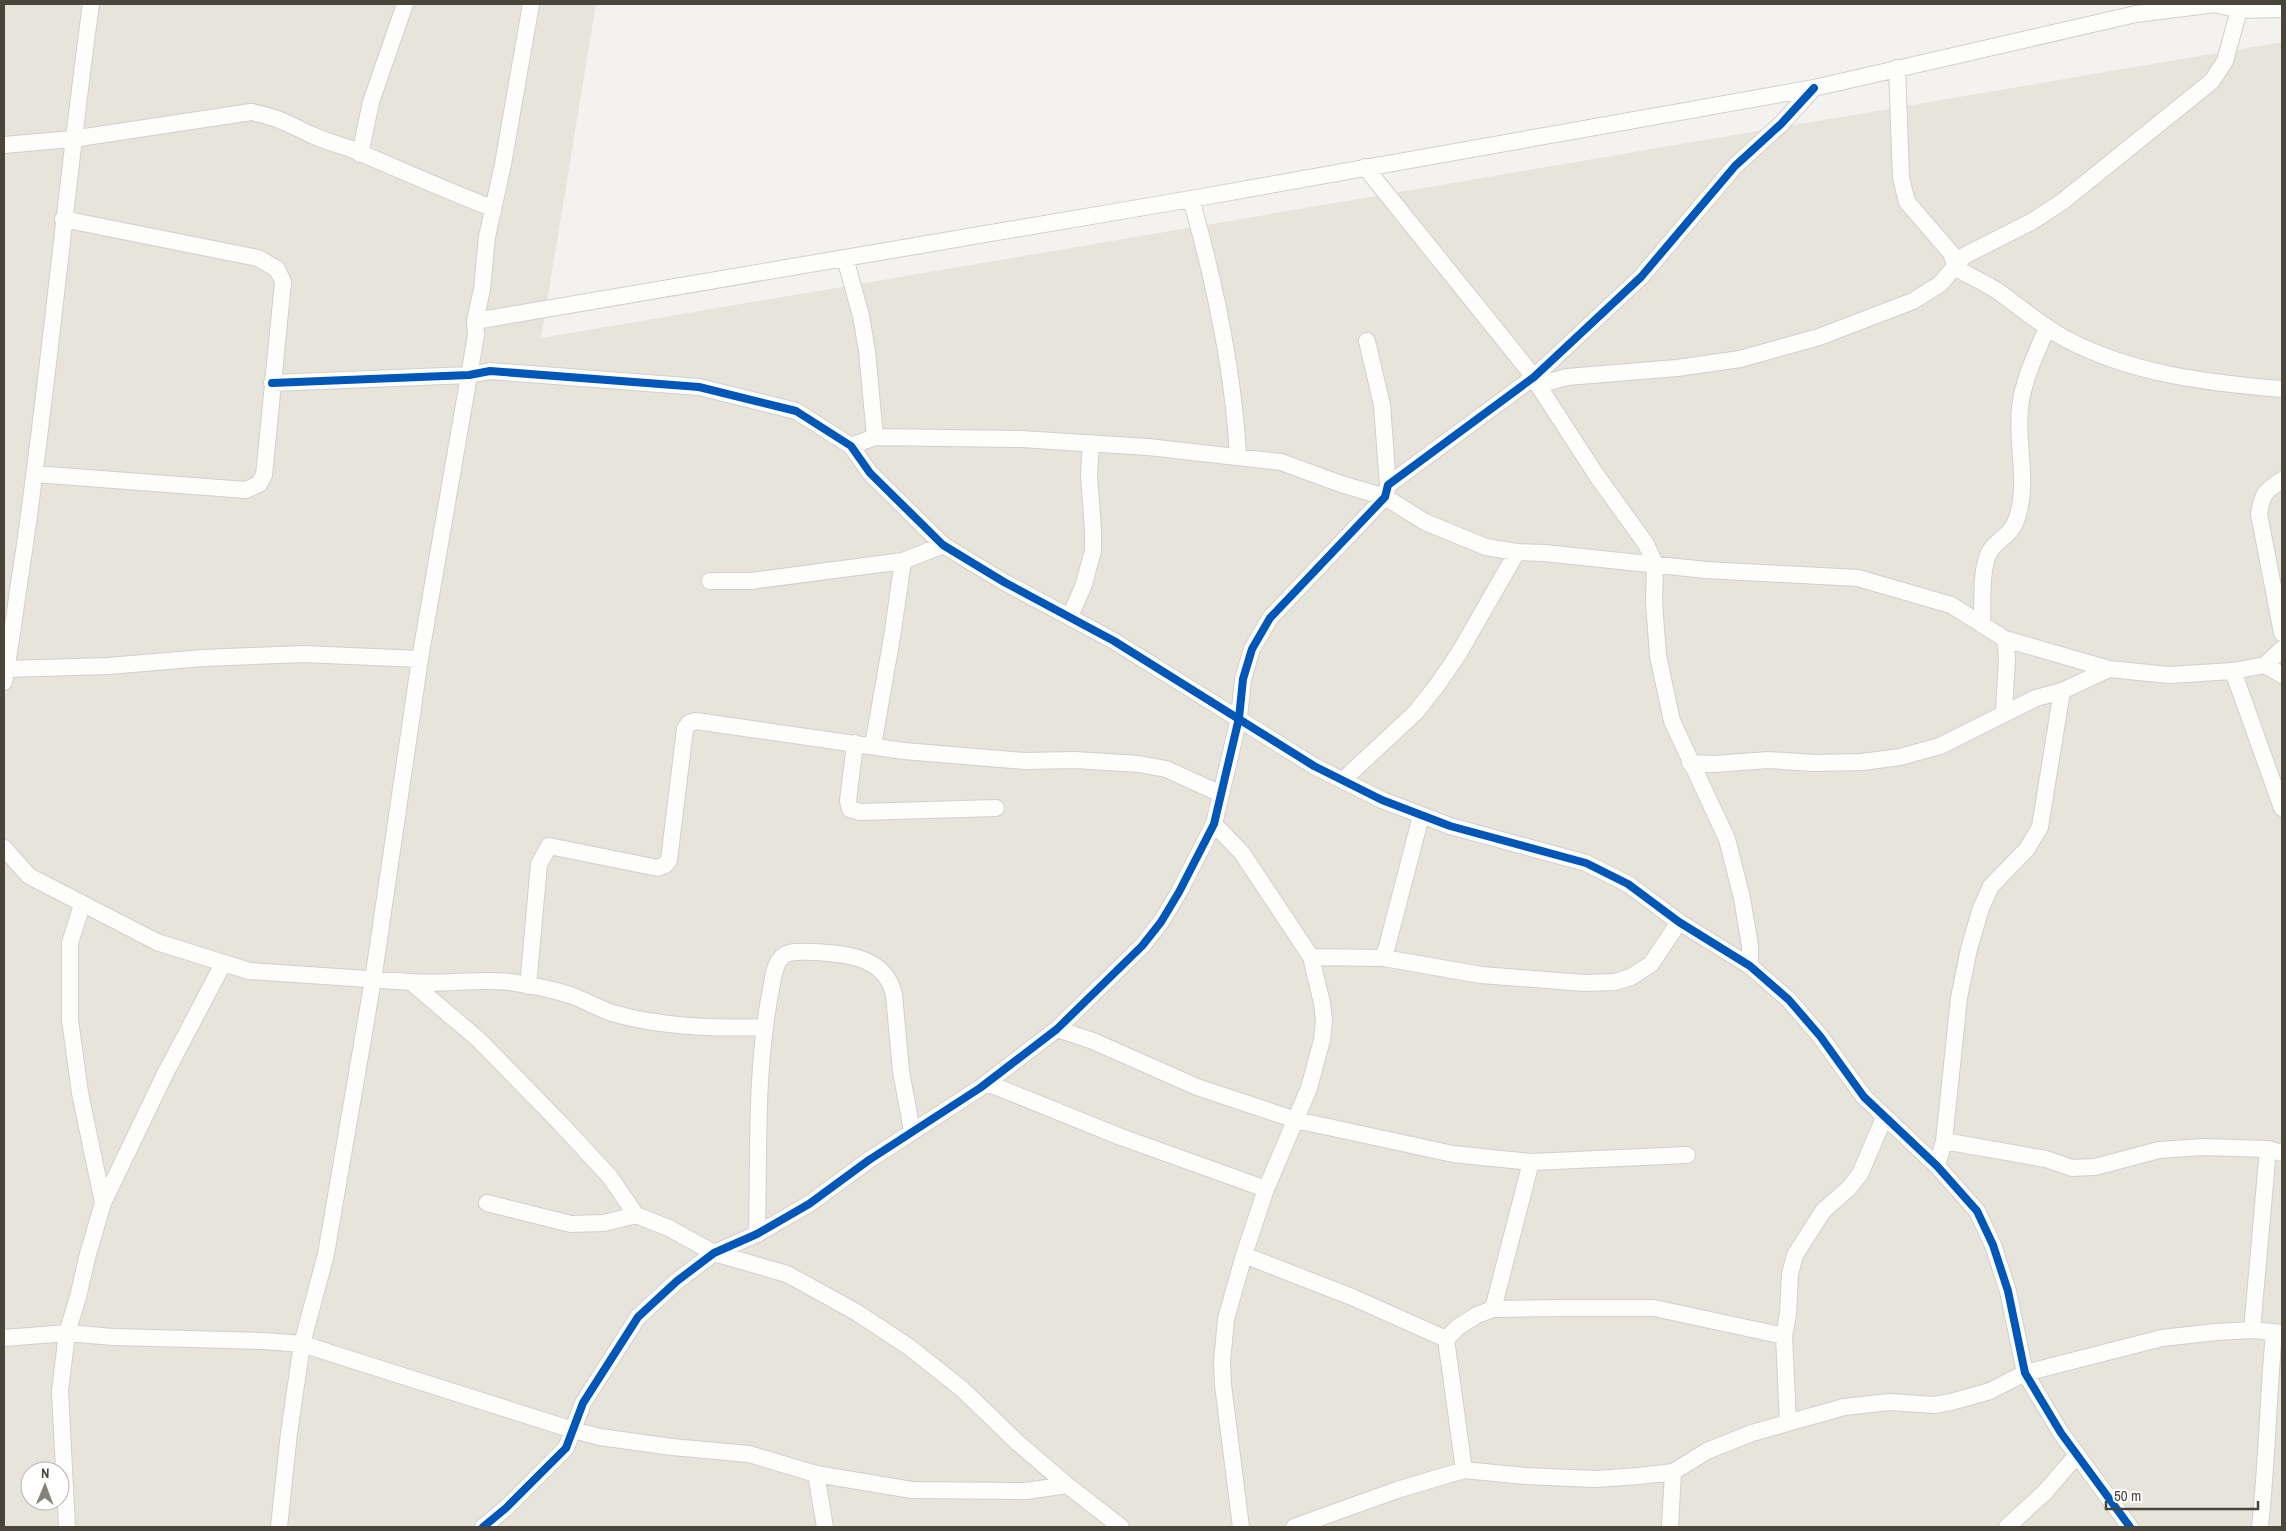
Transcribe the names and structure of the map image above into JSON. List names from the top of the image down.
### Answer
{
  "scale_bar": "50 m",
  "north": "top"
}
